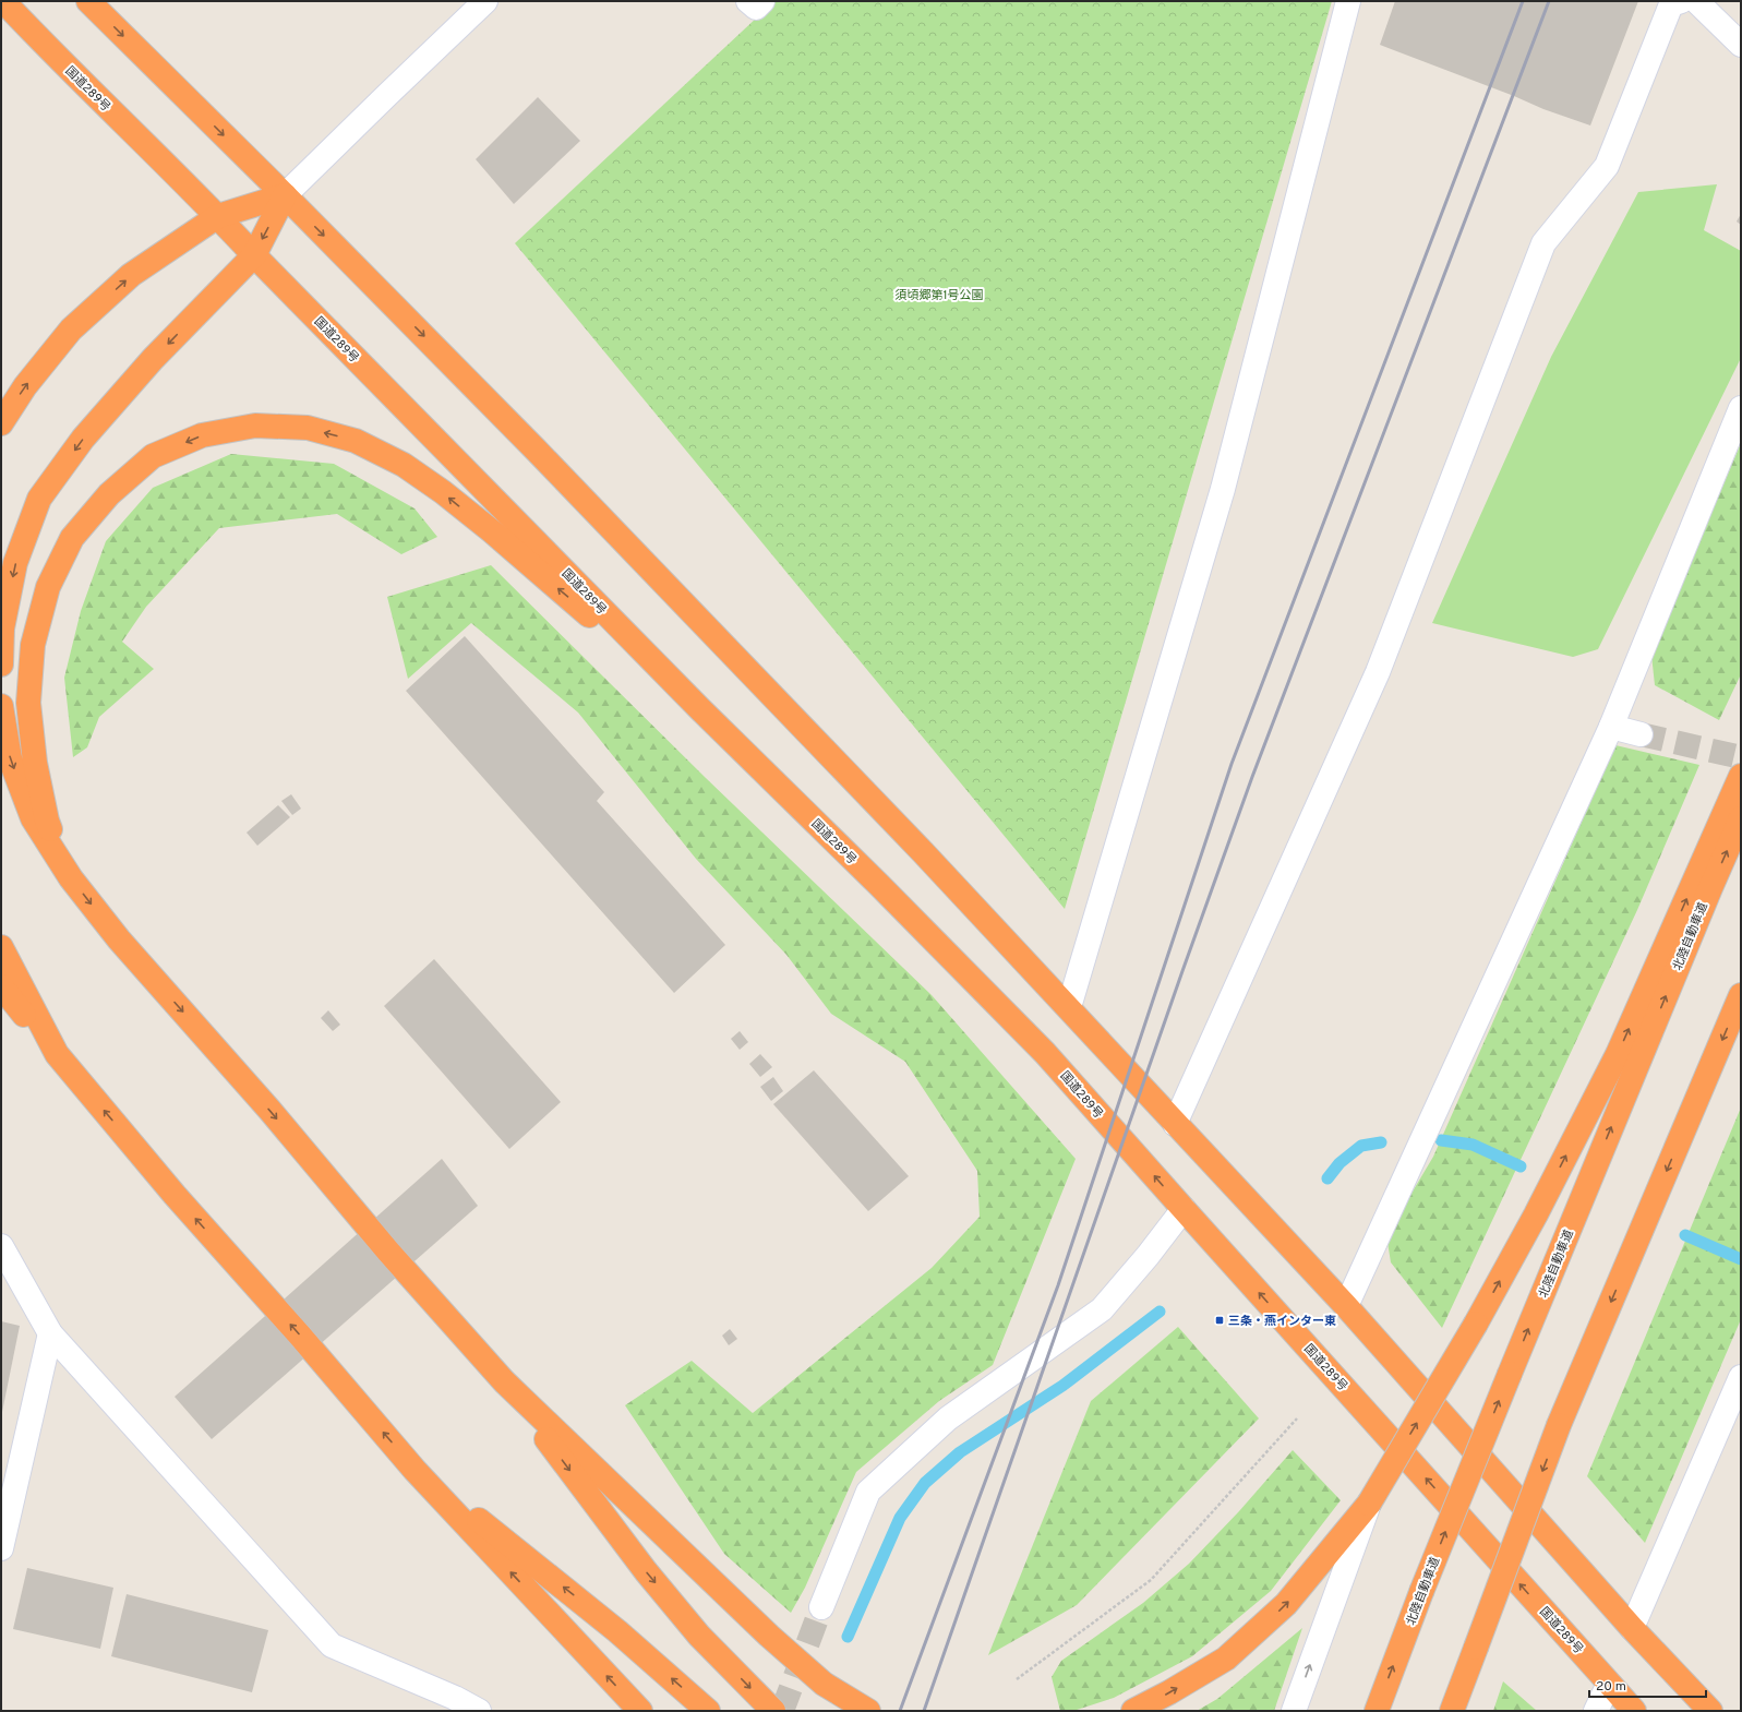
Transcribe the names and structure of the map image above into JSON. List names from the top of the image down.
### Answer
{
  "streets": {
    "highway": ["国道289号", "北陸自動車道"]
  },
  "parks": ["須頃郷第1号公園"],
  "places": {
    "transit": ["三条・燕インター東"]
  },
  "scale_bar": "20 m"
}
